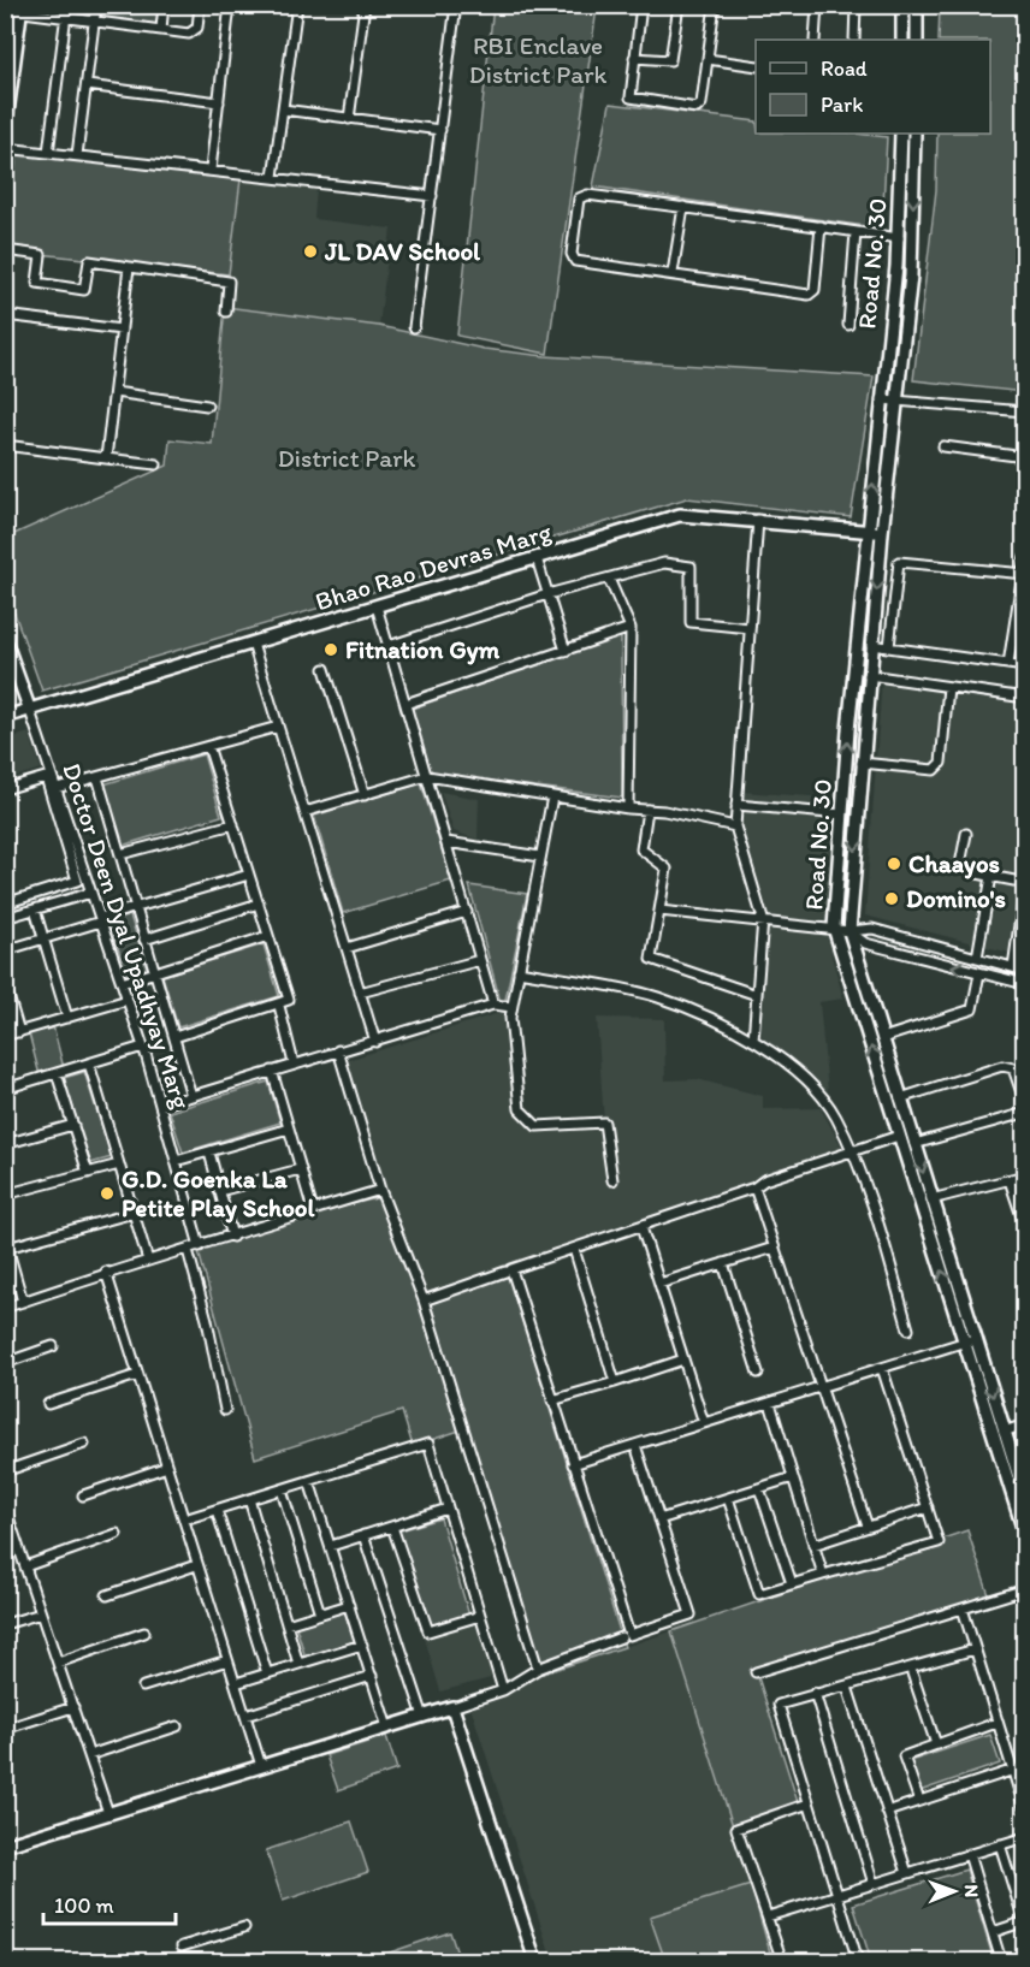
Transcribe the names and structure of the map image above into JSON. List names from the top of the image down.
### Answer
{
  "streets": {
    "street": ["Road No. 30", "Bhao Rao Devras Marg", "Doctor Deen Dyal Upadhyay Marg"]
  },
  "crossings": [
    ["Road No. 30", "Bhao Rao Devras Marg"],
    ["Bhao Rao Devras Marg", "Doctor Deen Dyal Upadhyay Marg"]
  ],
  "parks": ["RBI Enclave District Park", "District Park"],
  "places": [
    "JL DAV School",
    "Fitnation Gym",
    "Chaayos",
    "Domino's",
    "G.D. Goenka La Petite Play School"
  ],
  "legend": ["Road", "Park"],
  "scale_bar": "100 m",
  "north": "right"
}
